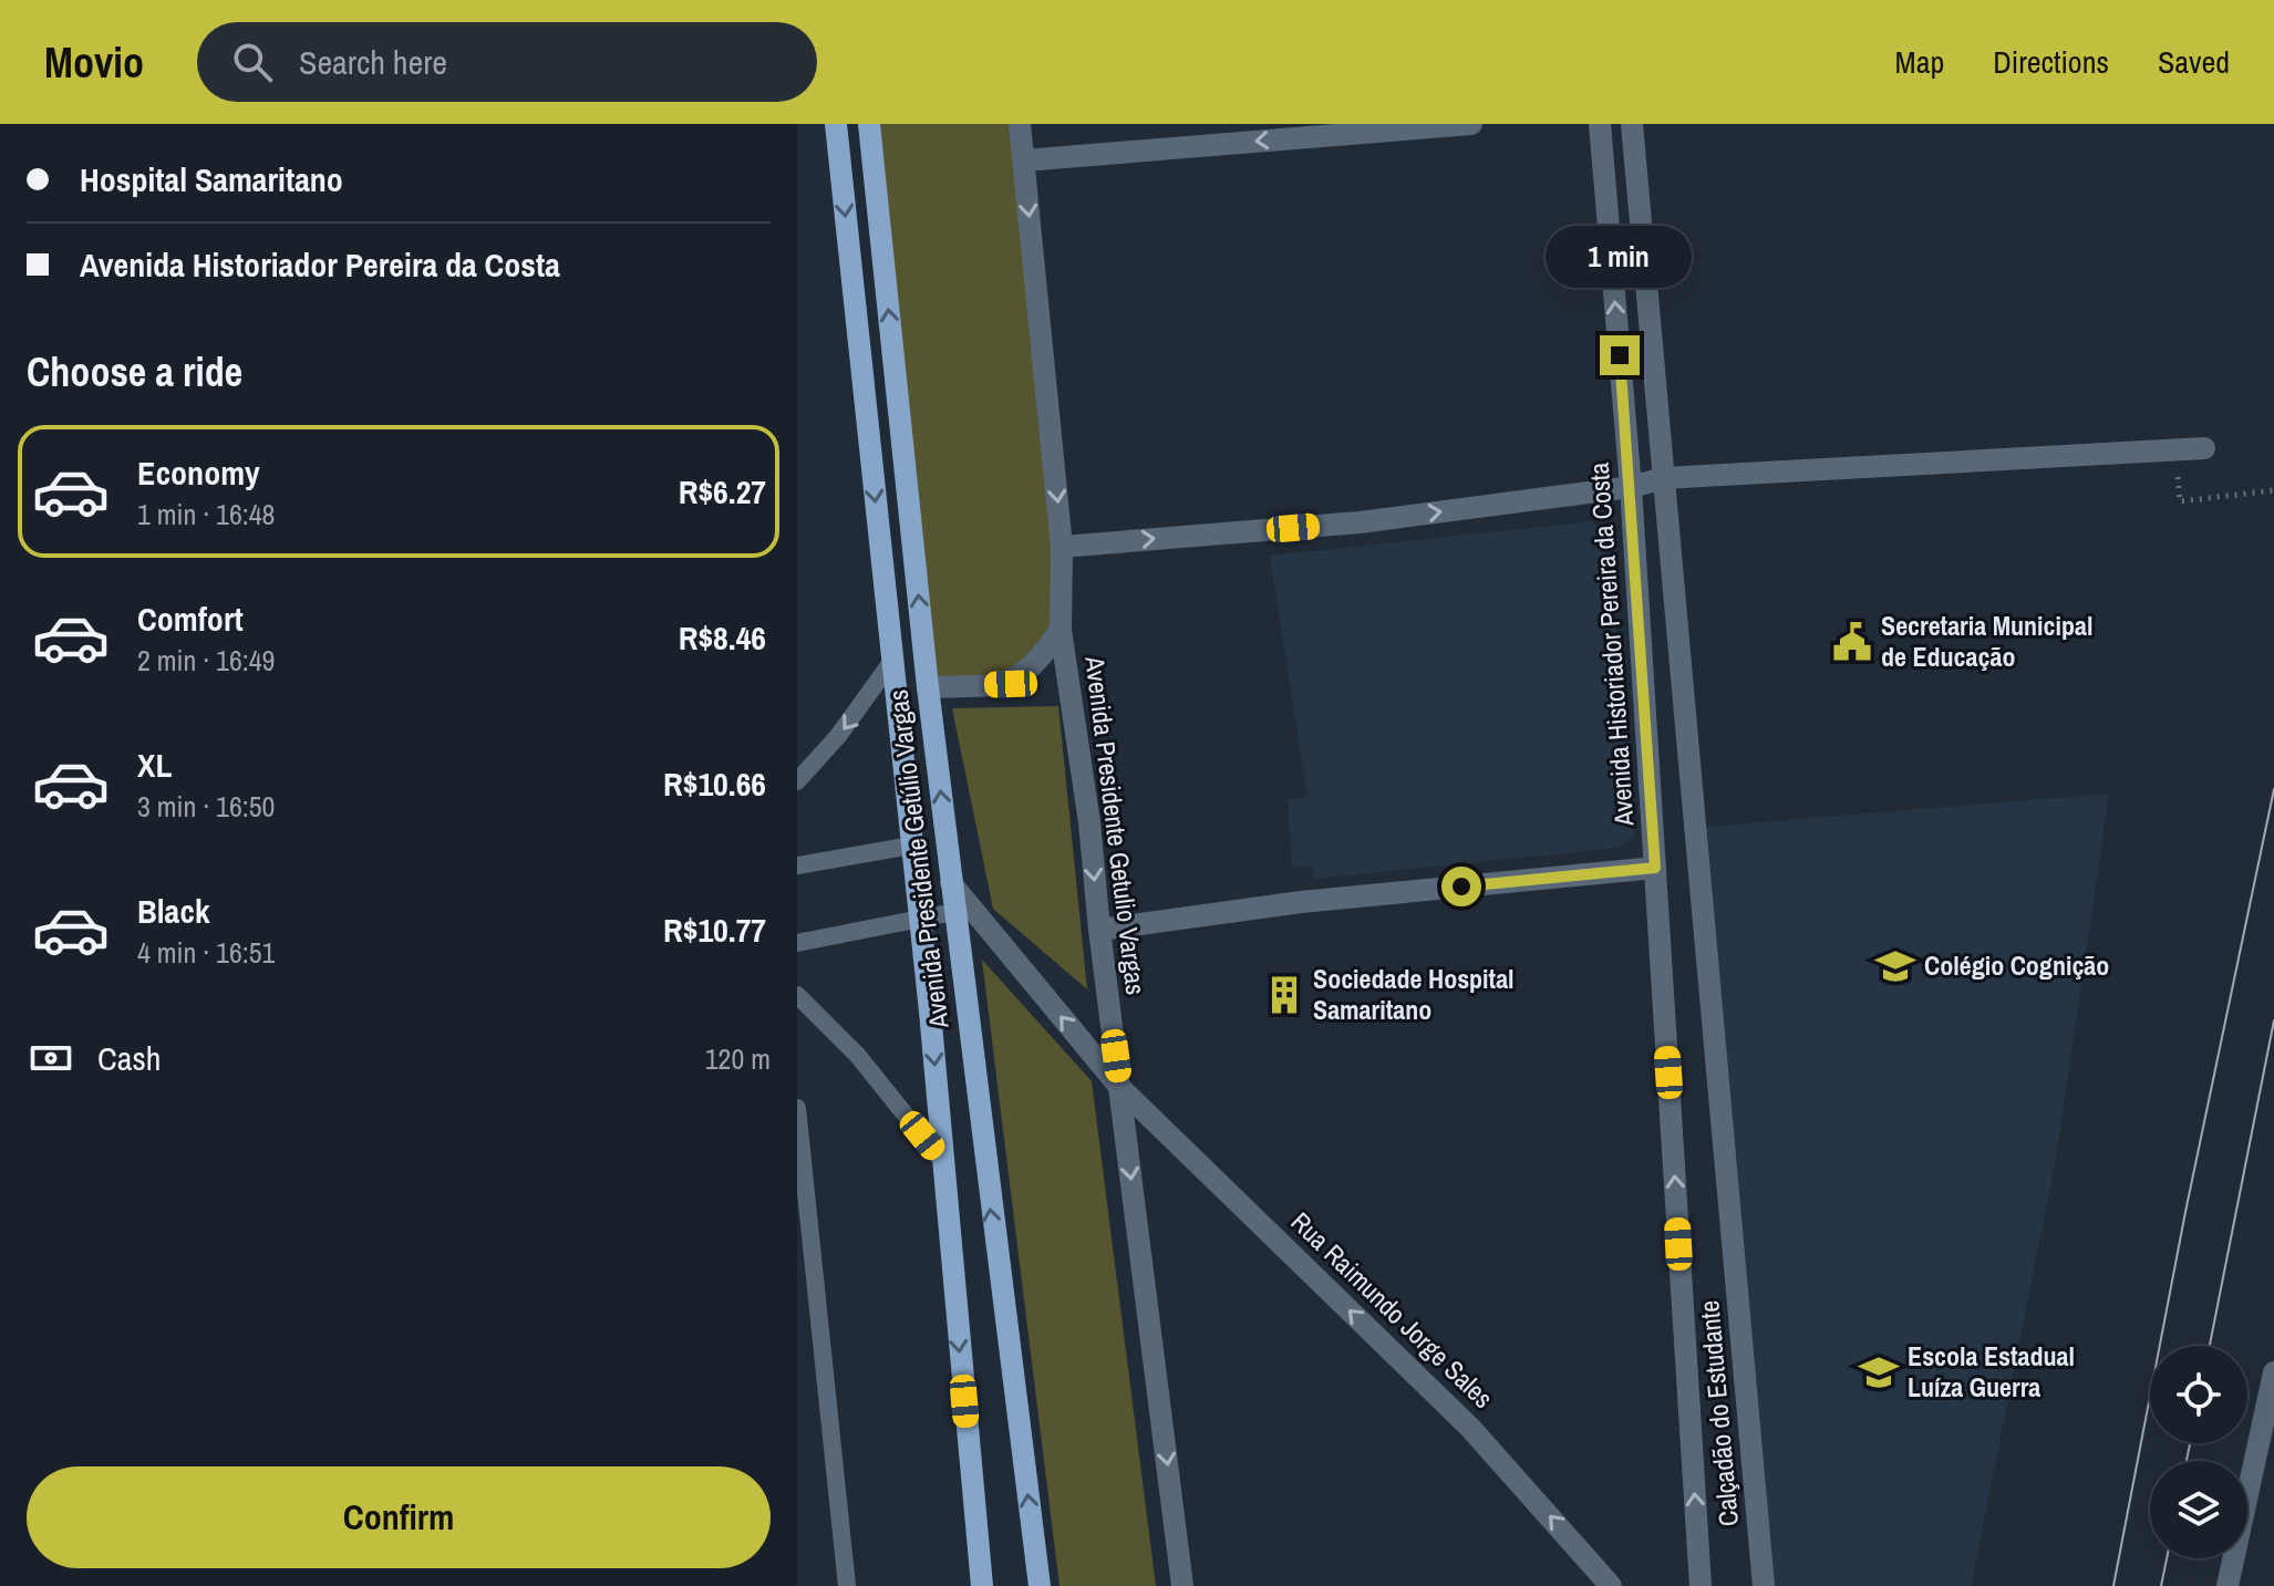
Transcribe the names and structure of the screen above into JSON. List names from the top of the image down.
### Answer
{
  "streets": {
    "main road": ["Avenida Presidente Getúlio Vargas"],
    "street": [
      "Avenida Historiador Pereira da Costa",
      "Avenida Presidente Getulio Vargas",
      "Rua Raimundo Jorge Sales",
      "Calçadão do Estudante"
    ]
  },
  "crossings": [
    ["Avenida Presidente Getulio Vargas", "Rua Raimundo Jorge Sales"],
    ["Avenida Presidente Getúlio Vargas", "Rua Raimundo Jorge Sales"]
  ],
  "one_way": ["Avenida Historiador Pereira da Costa", "Avenida Presidente Getulio Vargas", "Rua Raimundo Jorge Sales"],
  "places": {
    "public building": ["Secretaria Municipal de Educação"],
    "school or university": ["Colégio Cognição", "Escola Estadual Luíza Guerra"],
    "building": ["Sociedade Hospital Samaritano"]
  },
  "page": {
    "header": "Movio",
    "search": "Search here",
    "nav": ["Map", "Directions", "Saved"],
    "banner": ["Hospital Samaritano", "Avenida Historiador Pereira da Costa"],
    "bubble": "1 min",
    "heading": "Choose a ride",
    "list": [
      {
        "name": "Economy",
        "note": "1 min · 16:48",
        "value": "R$6.27"
      },
      {
        "name": "Comfort",
        "note": "2 min · 16:49",
        "value": "R$8.46"
      },
      {
        "name": "XL",
        "note": "3 min · 16:50",
        "value": "R$10.66"
      },
      {
        "name": "Black",
        "note": "4 min · 16:51",
        "value": "R$10.77"
      }
    ],
    "pay": ["Cash", "120 m"],
    "buttons": "Confirm"
  }
}
